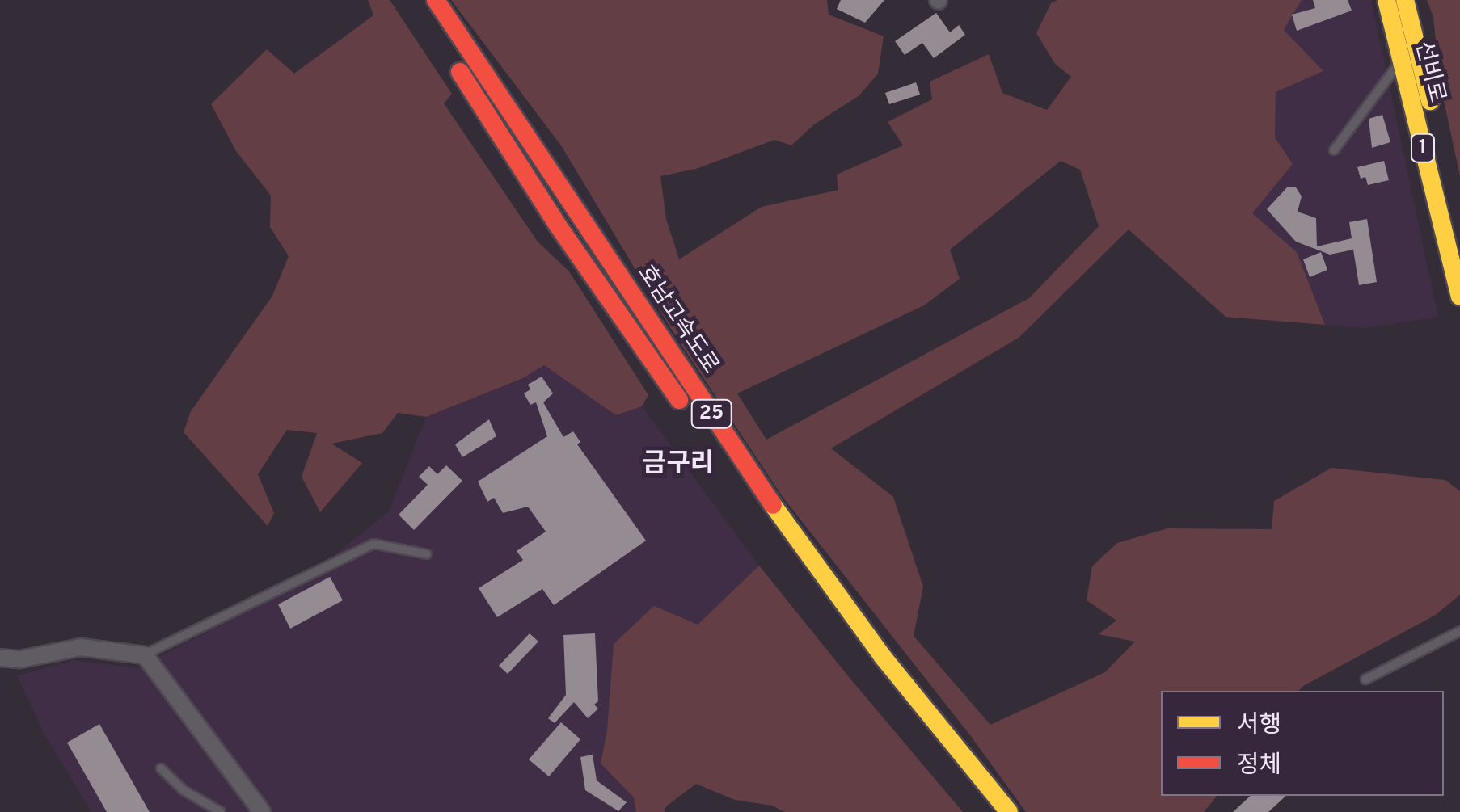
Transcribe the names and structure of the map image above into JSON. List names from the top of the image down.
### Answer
{
  "streets": {
    "main road": [
      "선비로",
      "1",
      "호남고속도로",
      "25"
    ]
  },
  "districts": ["금구리"],
  "legend": ["서행", "정체"]
}
